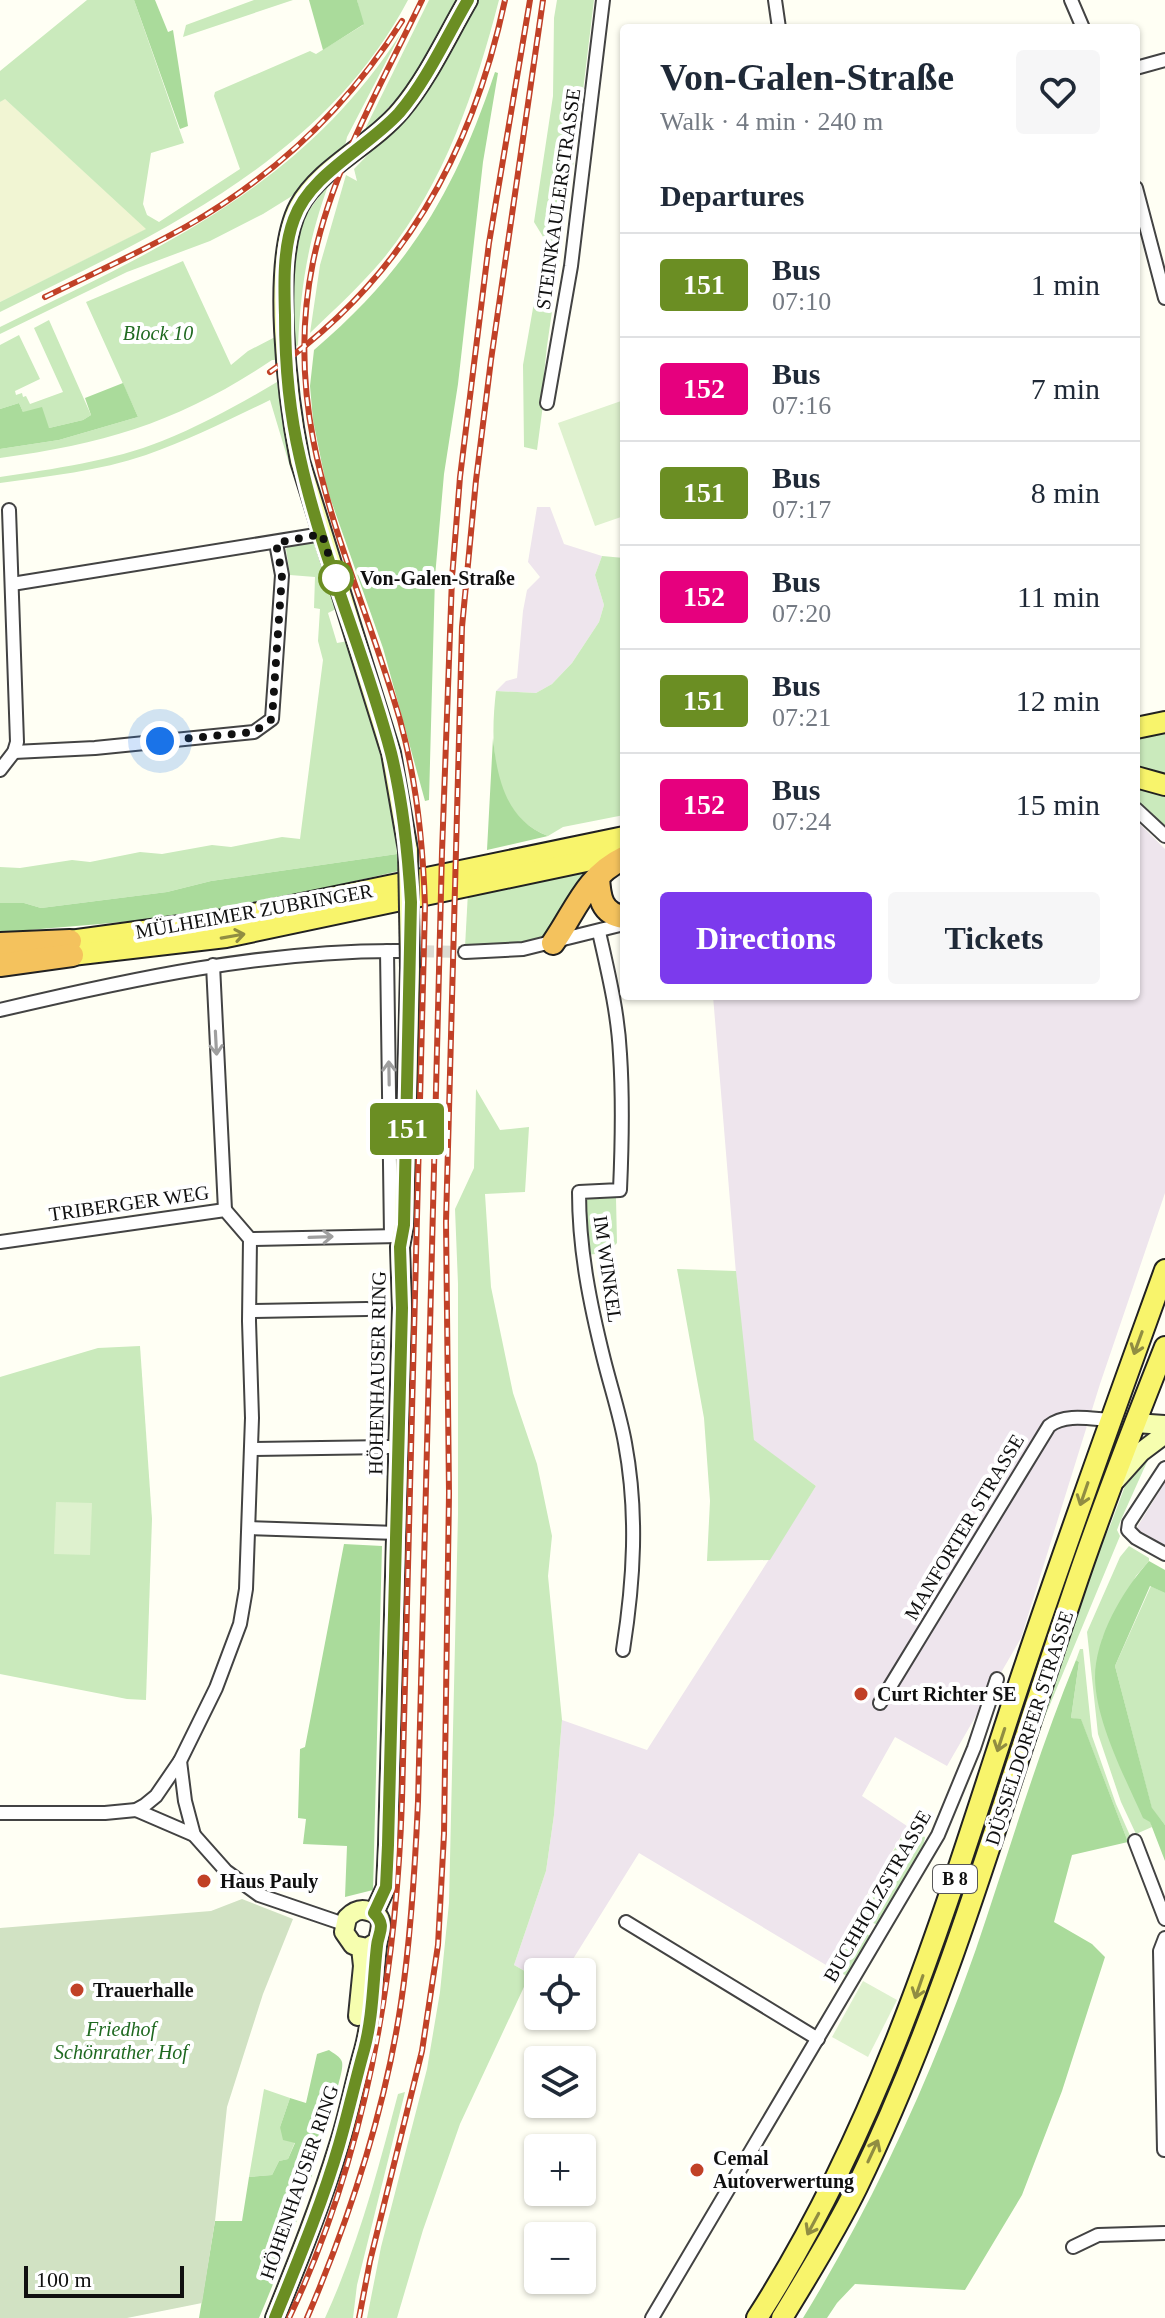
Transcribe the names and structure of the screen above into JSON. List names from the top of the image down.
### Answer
{
  "streets": {
    "main road": ["MÜLHEIMER ZUBRINGER", "DÜSSELDORFER STRASSE", "B 8"],
    "street": [
      "STEINKAULERSTRASSE",
      "TRIBERGER WEG",
      "IM WINKEL",
      "HÖHENHAUSER RING",
      "MANFORTER STRASSE",
      "BUCHHOLZSTRASSE"
    ]
  },
  "crossings": [
    ["MANFORTER STRASSE", "DÜSSELDORFER STRASSE"],
    ["MANFORTER STRASSE", "B 8"],
    ["DÜSSELDORFER STRASSE", "B 8"]
  ],
  "parks": ["Block 10", "Friedhof Schönrather Hof"],
  "places": [
    "Von-Galen-Straße",
    "Curt Richter SE",
    "Haus Pauly",
    "Trauerhalle",
    "Cemal Autoverwertung"
  ],
  "lines": ["bus line 151"],
  "scale_bar": "100 m",
  "page": {
    "on_map": "151",
    "heading": [
      ["Von-Galen-Straße", "Walk · 4 min · 240 m"],
      "Departures"
    ],
    "list": [
      {
        "mark": "151",
        "name": "Bus",
        "note": "07:10",
        "value": "1 min"
      },
      {
        "mark": "152",
        "name": "Bus",
        "note": "07:16",
        "value": "7 min"
      },
      {
        "mark": "151",
        "name": "Bus",
        "note": "07:17",
        "value": "8 min"
      },
      {
        "mark": "152",
        "name": "Bus",
        "note": "07:20",
        "value": "11 min"
      },
      {
        "mark": "151",
        "name": "Bus",
        "note": "07:21",
        "value": "12 min"
      },
      {
        "mark": "152",
        "name": "Bus",
        "note": "07:24",
        "value": "15 min"
      }
    ],
    "buttons": ["Directions", "Tickets"],
    "map_buttons": ["+", "−"],
    "scale": "100 m"
  }
}
